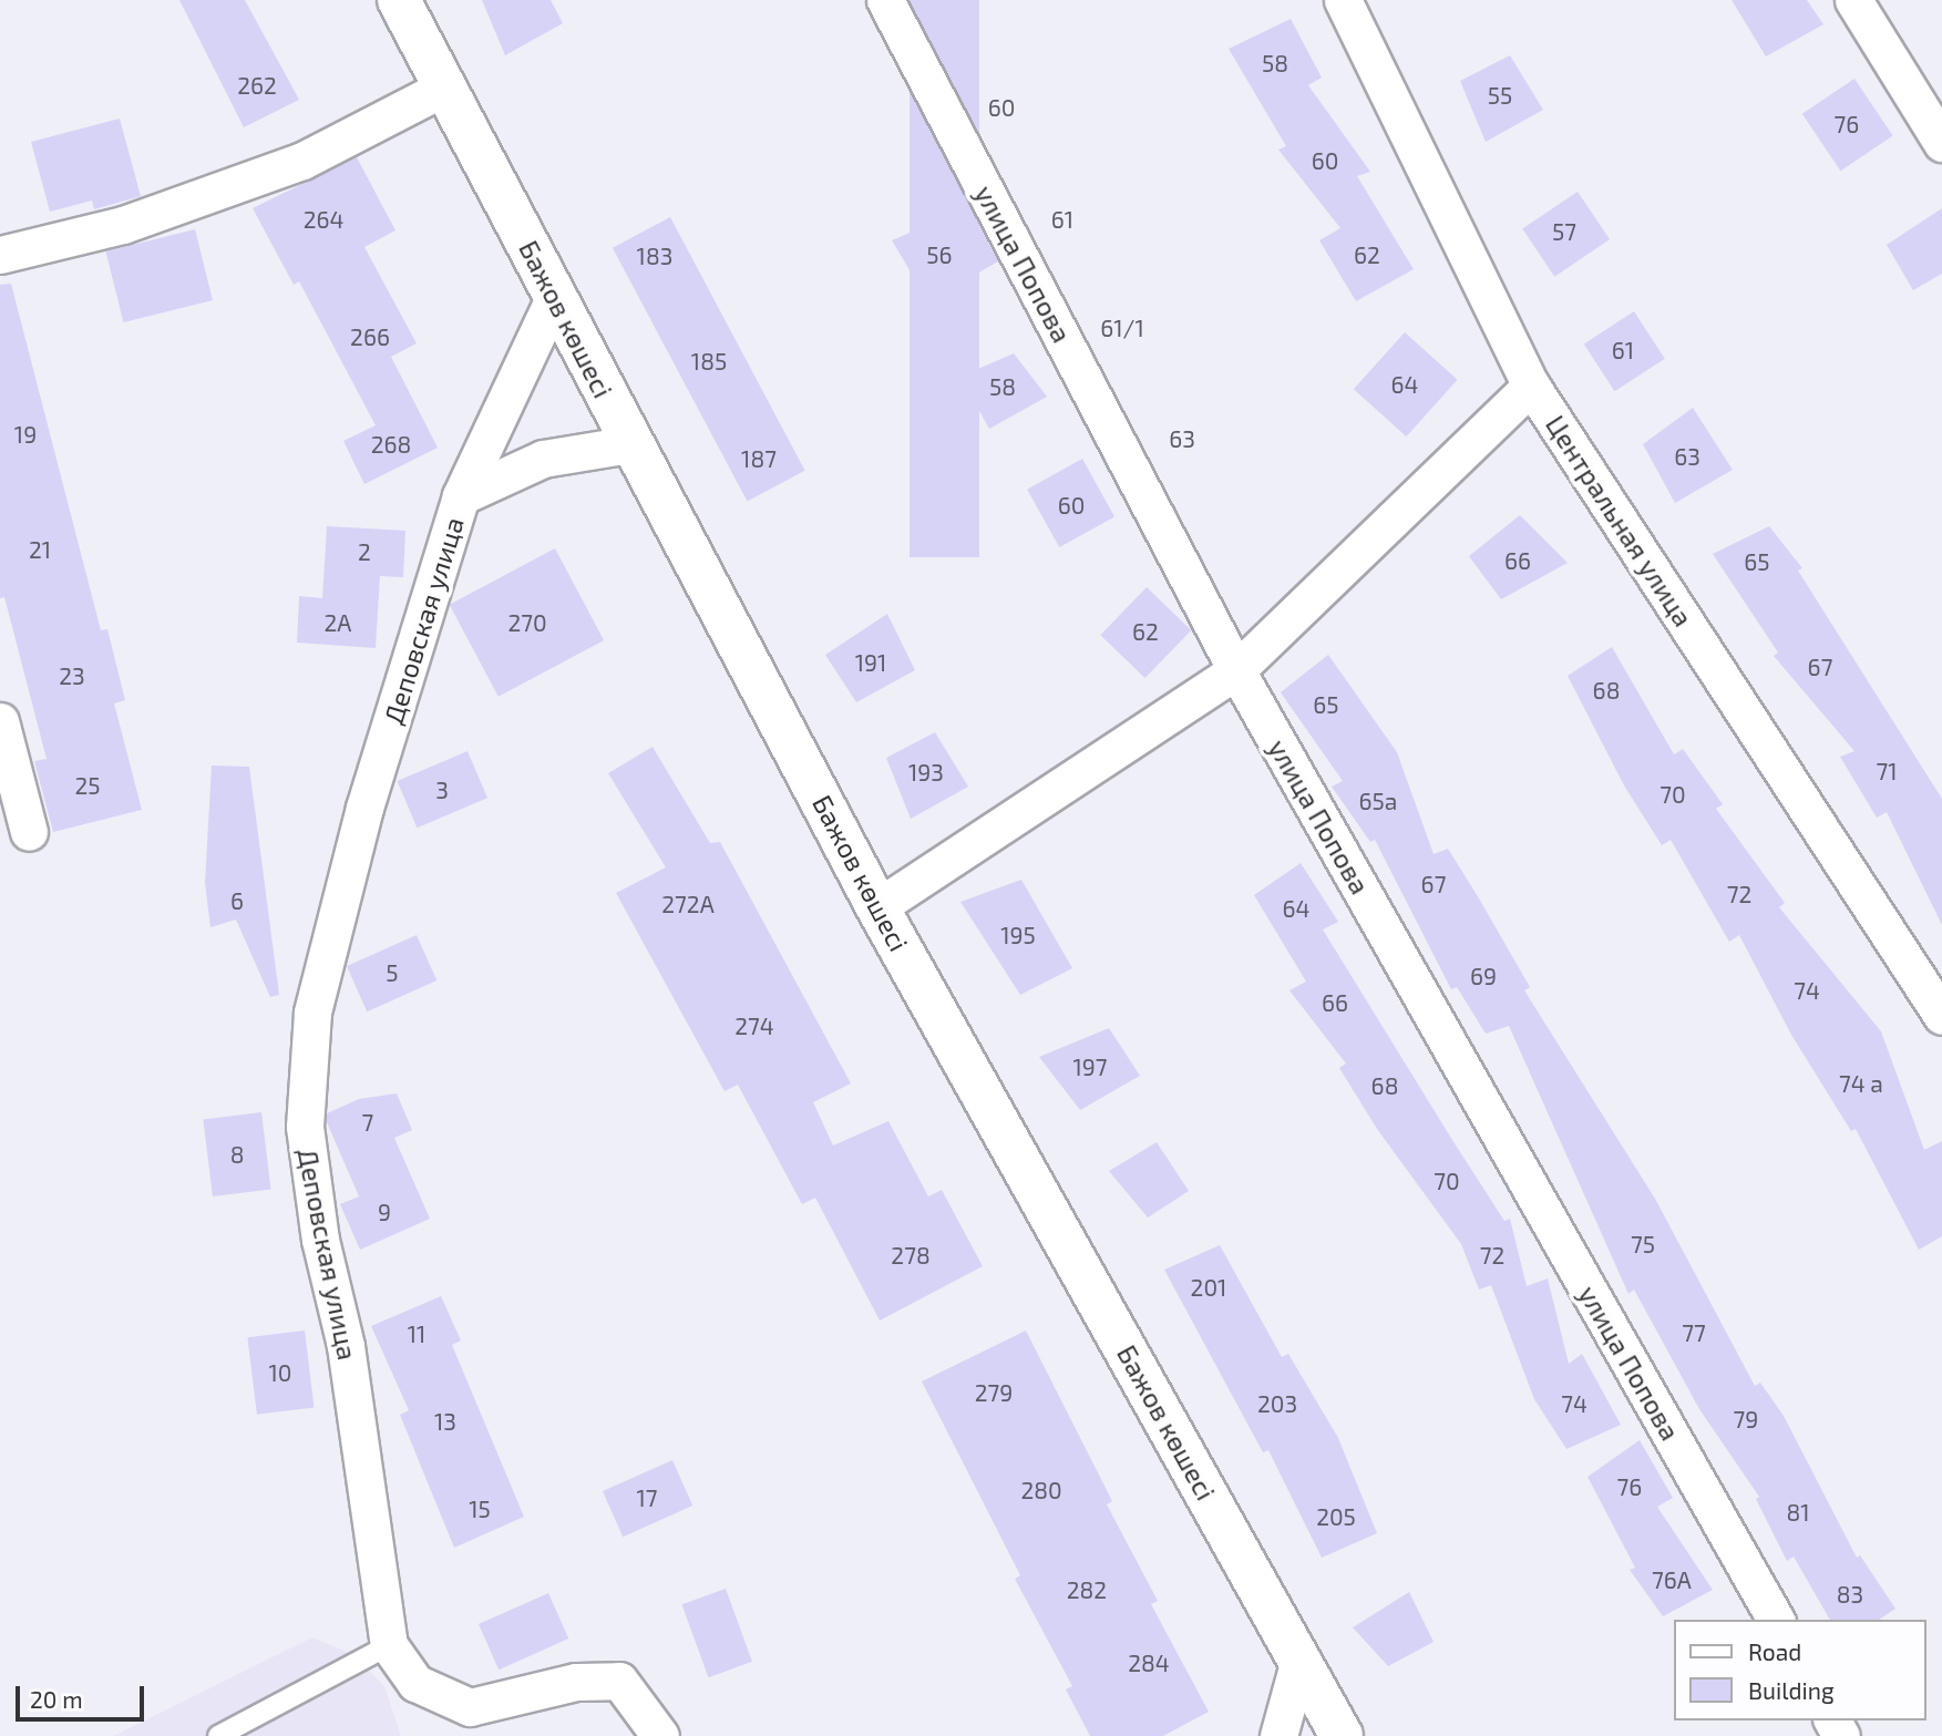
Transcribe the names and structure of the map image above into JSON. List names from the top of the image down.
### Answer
{
  "streets": {
    "main road": ["Бажов көшесі"],
    "street": ["улица Попова", "Центральная улица", "Деповская улица"]
  },
  "crossings": [
    ["Бажов көшесі", "Деповская улица"]
  ],
  "house_numbers": [
    "58",
    "262",
    "55",
    "60",
    "76",
    "60",
    "264",
    "61",
    "57",
    "56",
    "62",
    "183",
    "61/1",
    "266",
    "61",
    "185",
    "64",
    "58",
    "19",
    "63",
    "268",
    "63",
    "187",
    "60",
    "21",
    "2",
    "66",
    "65",
    "2А",
    "270",
    "62",
    "191",
    "67",
    "23",
    "68",
    "65",
    "71",
    "193",
    "25",
    "3",
    "70",
    "65а",
    "67",
    "72",
    "6",
    "272А",
    "64",
    "195",
    "5",
    "69",
    "74",
    "66",
    "274",
    "197",
    "74 а",
    "68",
    "7",
    "8",
    "70",
    "9",
    "75",
    "278",
    "72",
    "201",
    "77",
    "11",
    "10",
    "279",
    "203",
    "74",
    "79",
    "13",
    "76",
    "280",
    "17",
    "15",
    "81",
    "205",
    "76А",
    "282",
    "83",
    "284"
  ],
  "legend": ["Road", "Building"],
  "scale_bar": "20 m"
}
